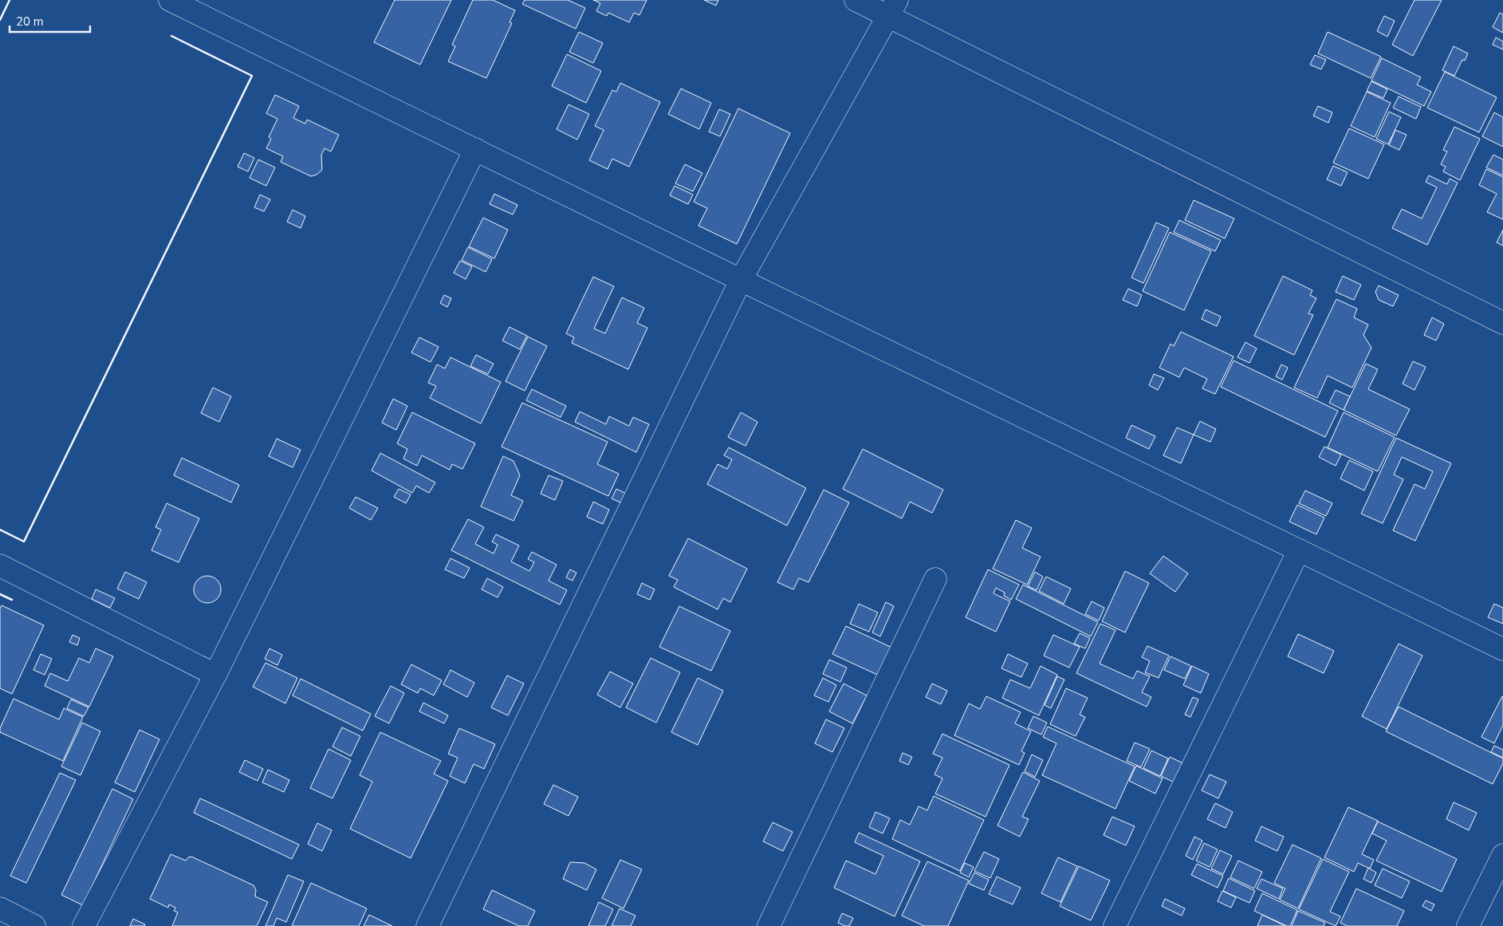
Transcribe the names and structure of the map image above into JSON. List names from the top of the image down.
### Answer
{
  "scale_bar": "20 m"
}
